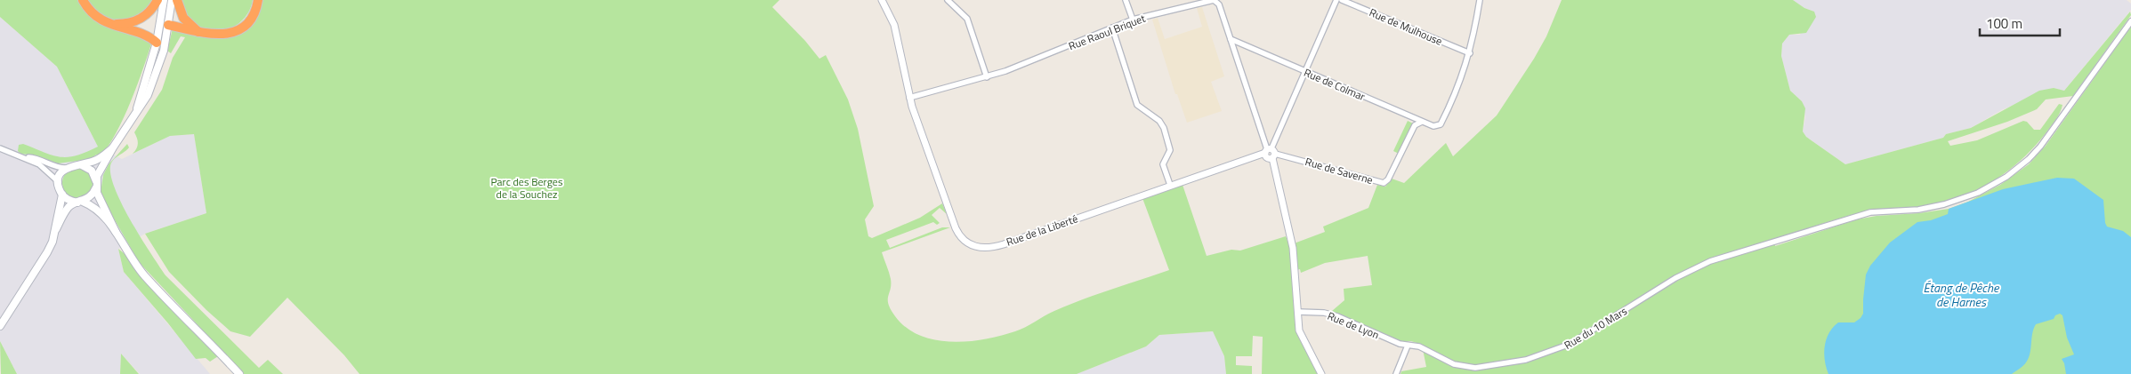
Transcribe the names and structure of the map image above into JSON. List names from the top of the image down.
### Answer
{
  "streets": {
    "street": [
      "Rue de Mulhouse",
      "Rue Raoul Briquet",
      "Rue de Colmar",
      "Rue de Saverne",
      "Rue de la Liberté",
      "Rue de Lyon",
      "Rue du 10 Mars"
    ]
  },
  "crossings": [
    ["Rue de Mulhouse", "Rue de Colmar"],
    ["Rue Raoul Briquet", "Rue de Colmar"],
    ["Rue Raoul Briquet", "Rue de Saverne"],
    ["Rue Raoul Briquet", "Rue de la Liberté"],
    ["Rue de Colmar", "Rue de Saverne"],
    ["Rue de Saverne", "Rue de la Liberté"],
    ["Rue de Lyon", "Rue du 10 Mars"]
  ],
  "water": ["Étang de Pêche de Harnes"],
  "parks": ["Parc des Berges de la Souchez"],
  "scale_bar": "100 m"
}
